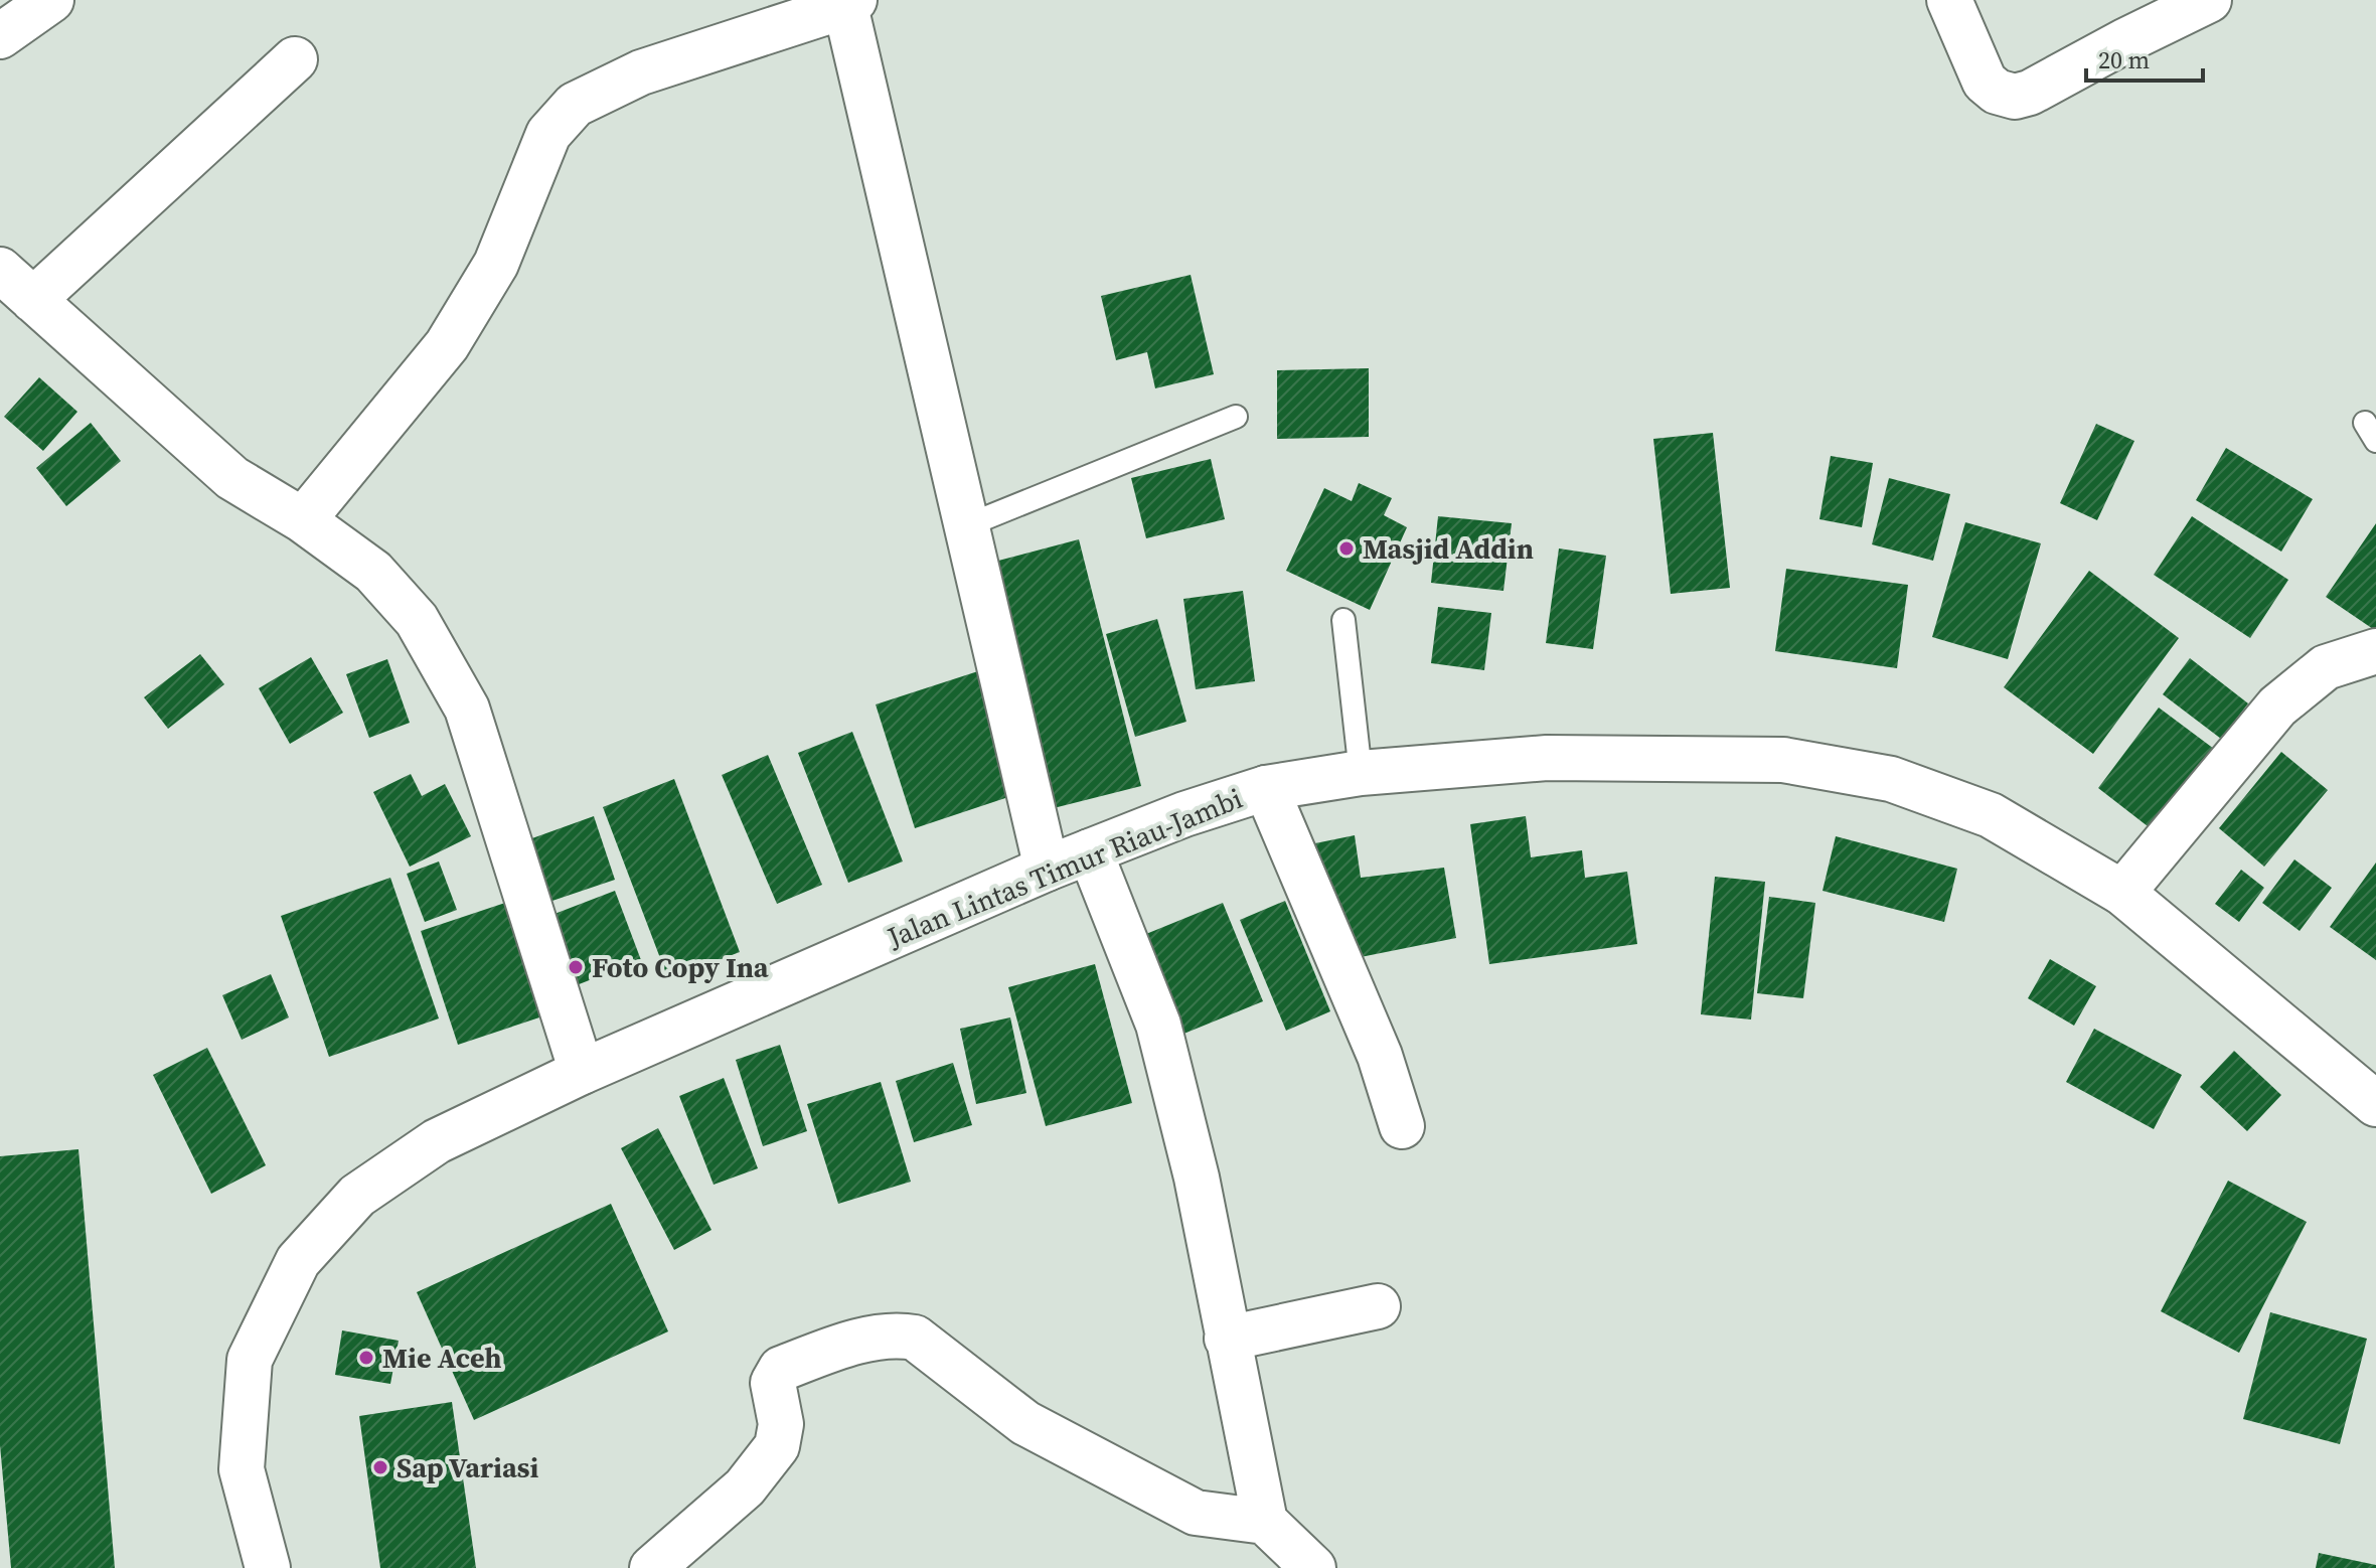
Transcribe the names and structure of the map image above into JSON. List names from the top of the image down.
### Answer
{
  "streets": {
    "main road": ["Jalan Lintas Timur Riau-Jambi"]
  },
  "places": [
    "Masjid Addin",
    "Foto Copy Ina",
    "Mie Aceh",
    "Sap Variasi"
  ],
  "scale_bar": "20 m"
}
